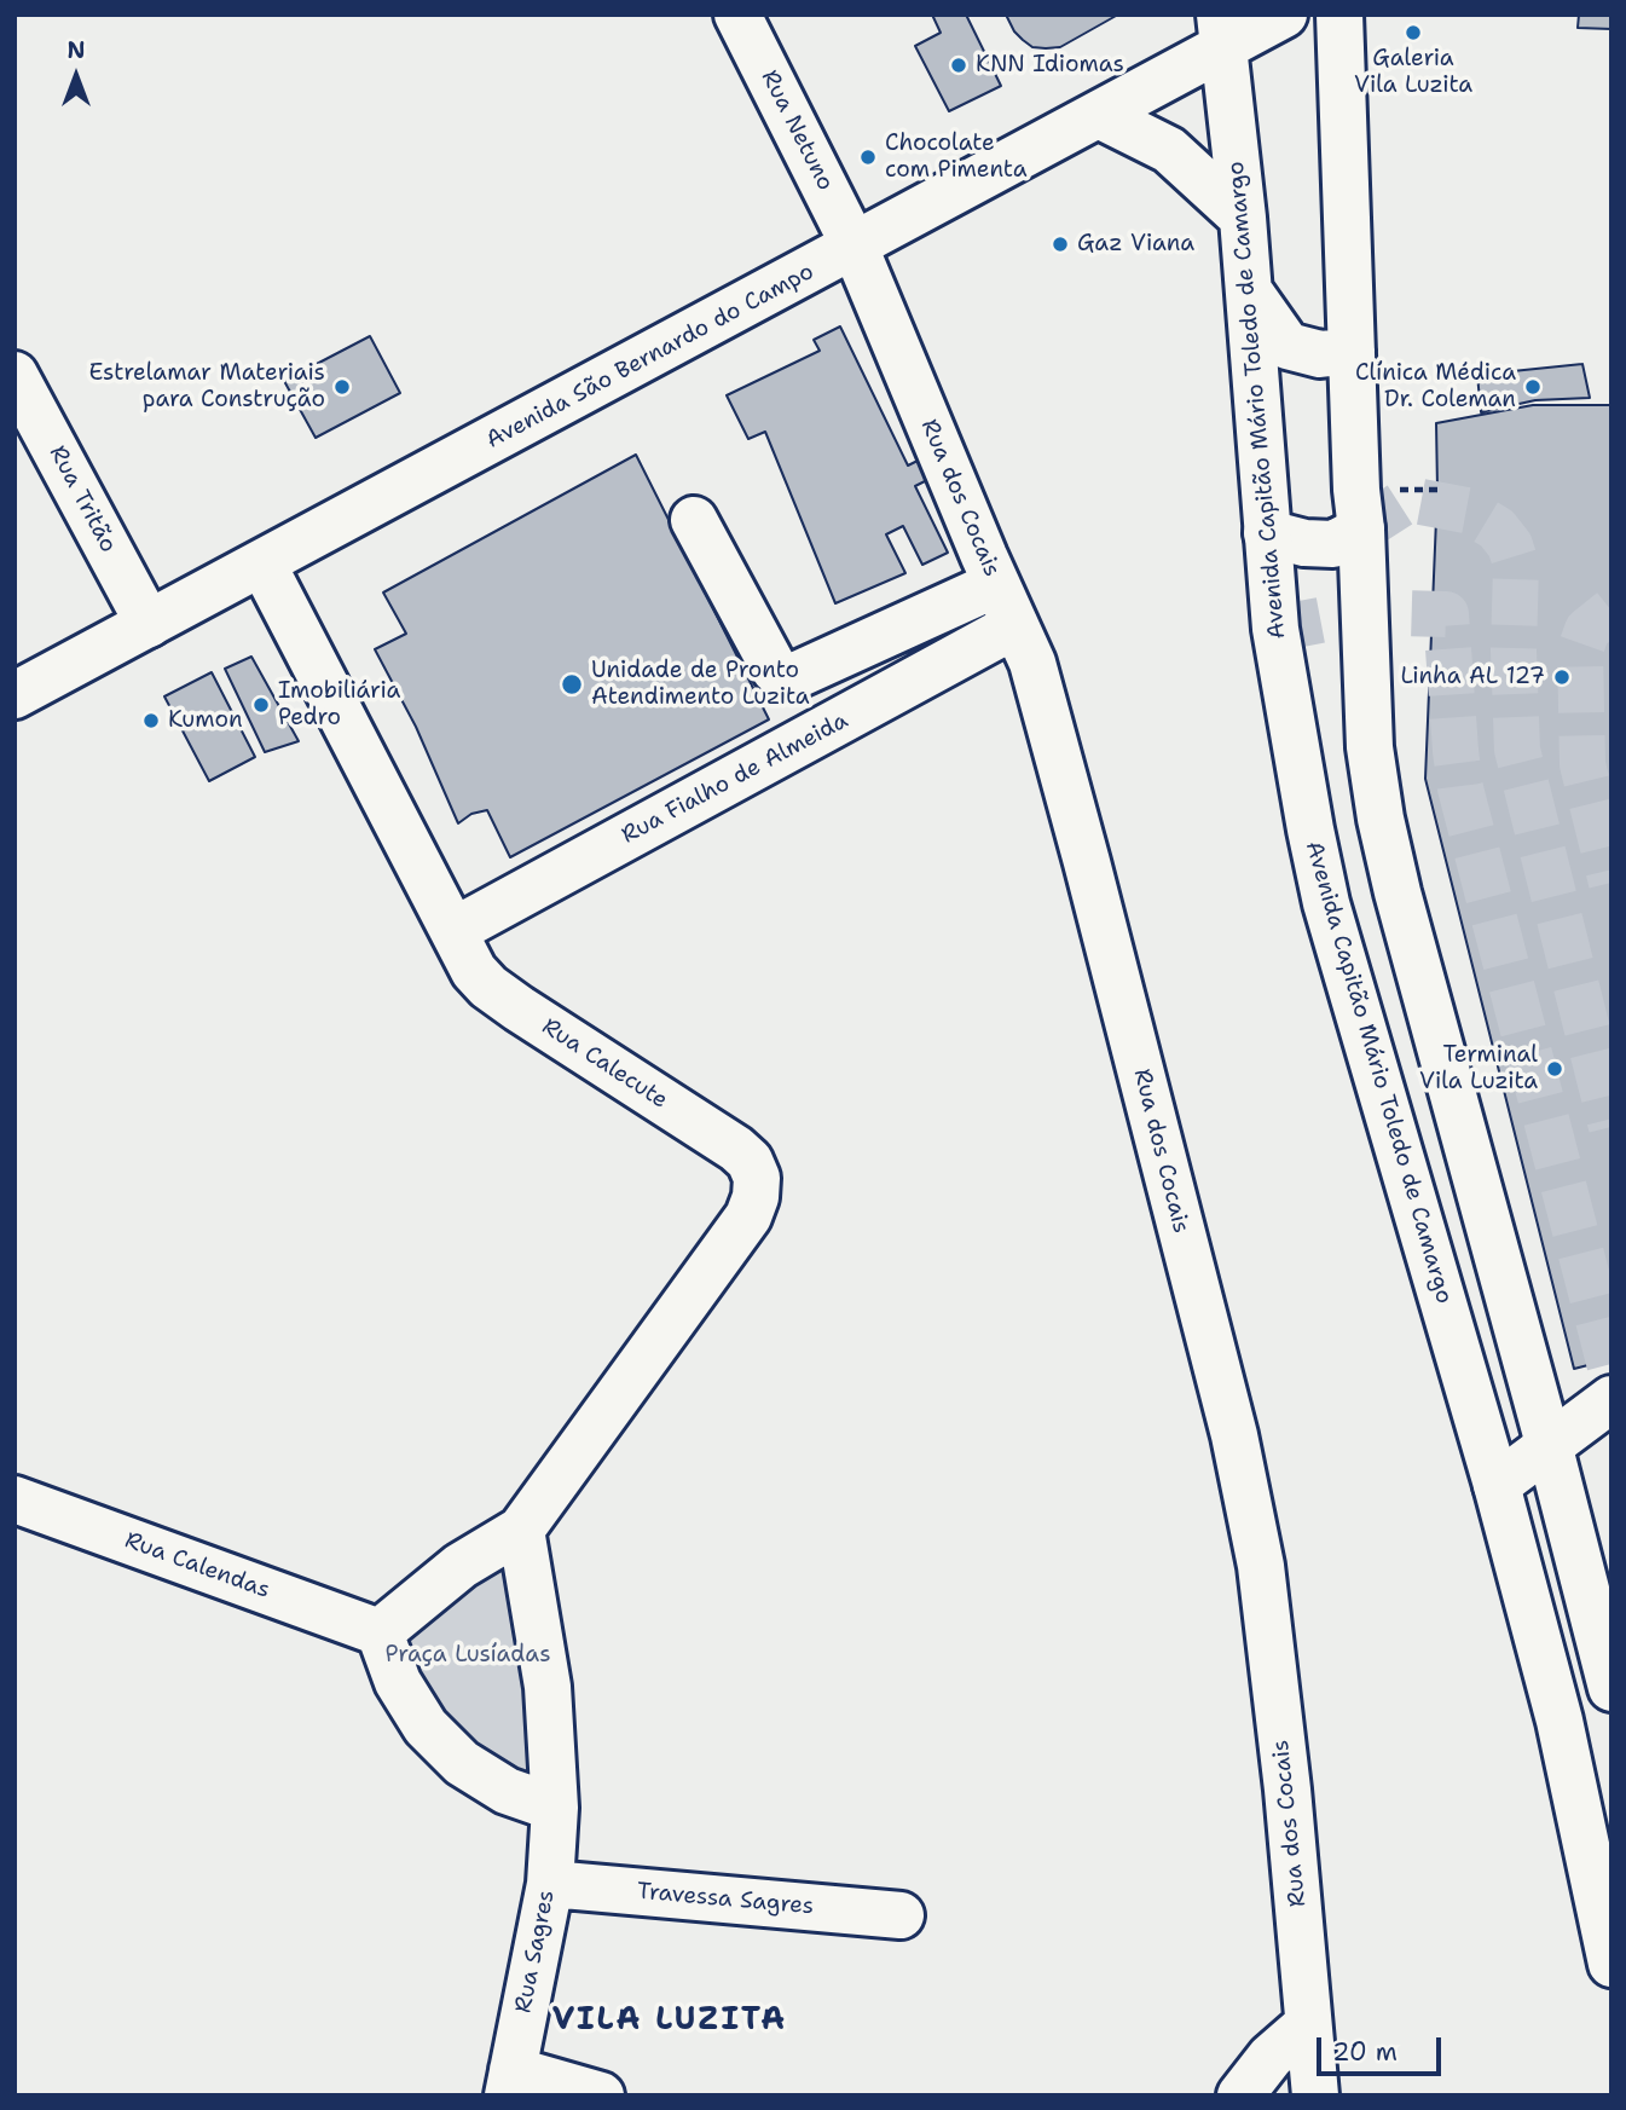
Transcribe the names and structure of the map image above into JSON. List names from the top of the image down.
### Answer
{
  "streets": {
    "street": [
      "Rua Netuno",
      "Avenida São Bernardo do Campo",
      "Avenida Capitão Mário Toledo de Camargo",
      "Rua dos Cocais",
      "Rua Tritão",
      "Rua Fialho de Almeida",
      "Rua Calecute",
      "Rua Calendas",
      "Travessa Sagres",
      "Rua Sagres"
    ]
  },
  "crossings": [
    ["Rua Netuno", "Avenida São Bernardo do Campo"],
    ["Rua Netuno", "Rua dos Cocais"],
    ["Avenida São Bernardo do Campo", "Avenida Capitão Mário Toledo de Camargo"],
    ["Avenida São Bernardo do Campo", "Rua dos Cocais"],
    ["Avenida São Bernardo do Campo", "Rua Tritão"],
    ["Avenida São Bernardo do Campo", "Rua Calecute"],
    ["Rua dos Cocais", "Rua Fialho de Almeida"],
    ["Rua Fialho de Almeida", "Rua Calecute"],
    ["Travessa Sagres", "Rua Sagres"]
  ],
  "districts": ["VILA LUZITA"],
  "parks": ["Praça Lusíadas"],
  "places": [
    "Galeria Vila Luzita",
    "KNN Idiomas",
    "Chocolate com Pimenta",
    "Gaz Viana",
    "Estrelamar Materiais para Construção",
    "Clínica Médica Dr. Coleman",
    "Linha AL 127",
    "Unidade de Pronto Atendimento Luzita",
    "Imobiliária Pedro",
    "Kumon",
    "Terminal Vila Luzita"
  ],
  "scale_bar": "20 m",
  "north": "top"
}
